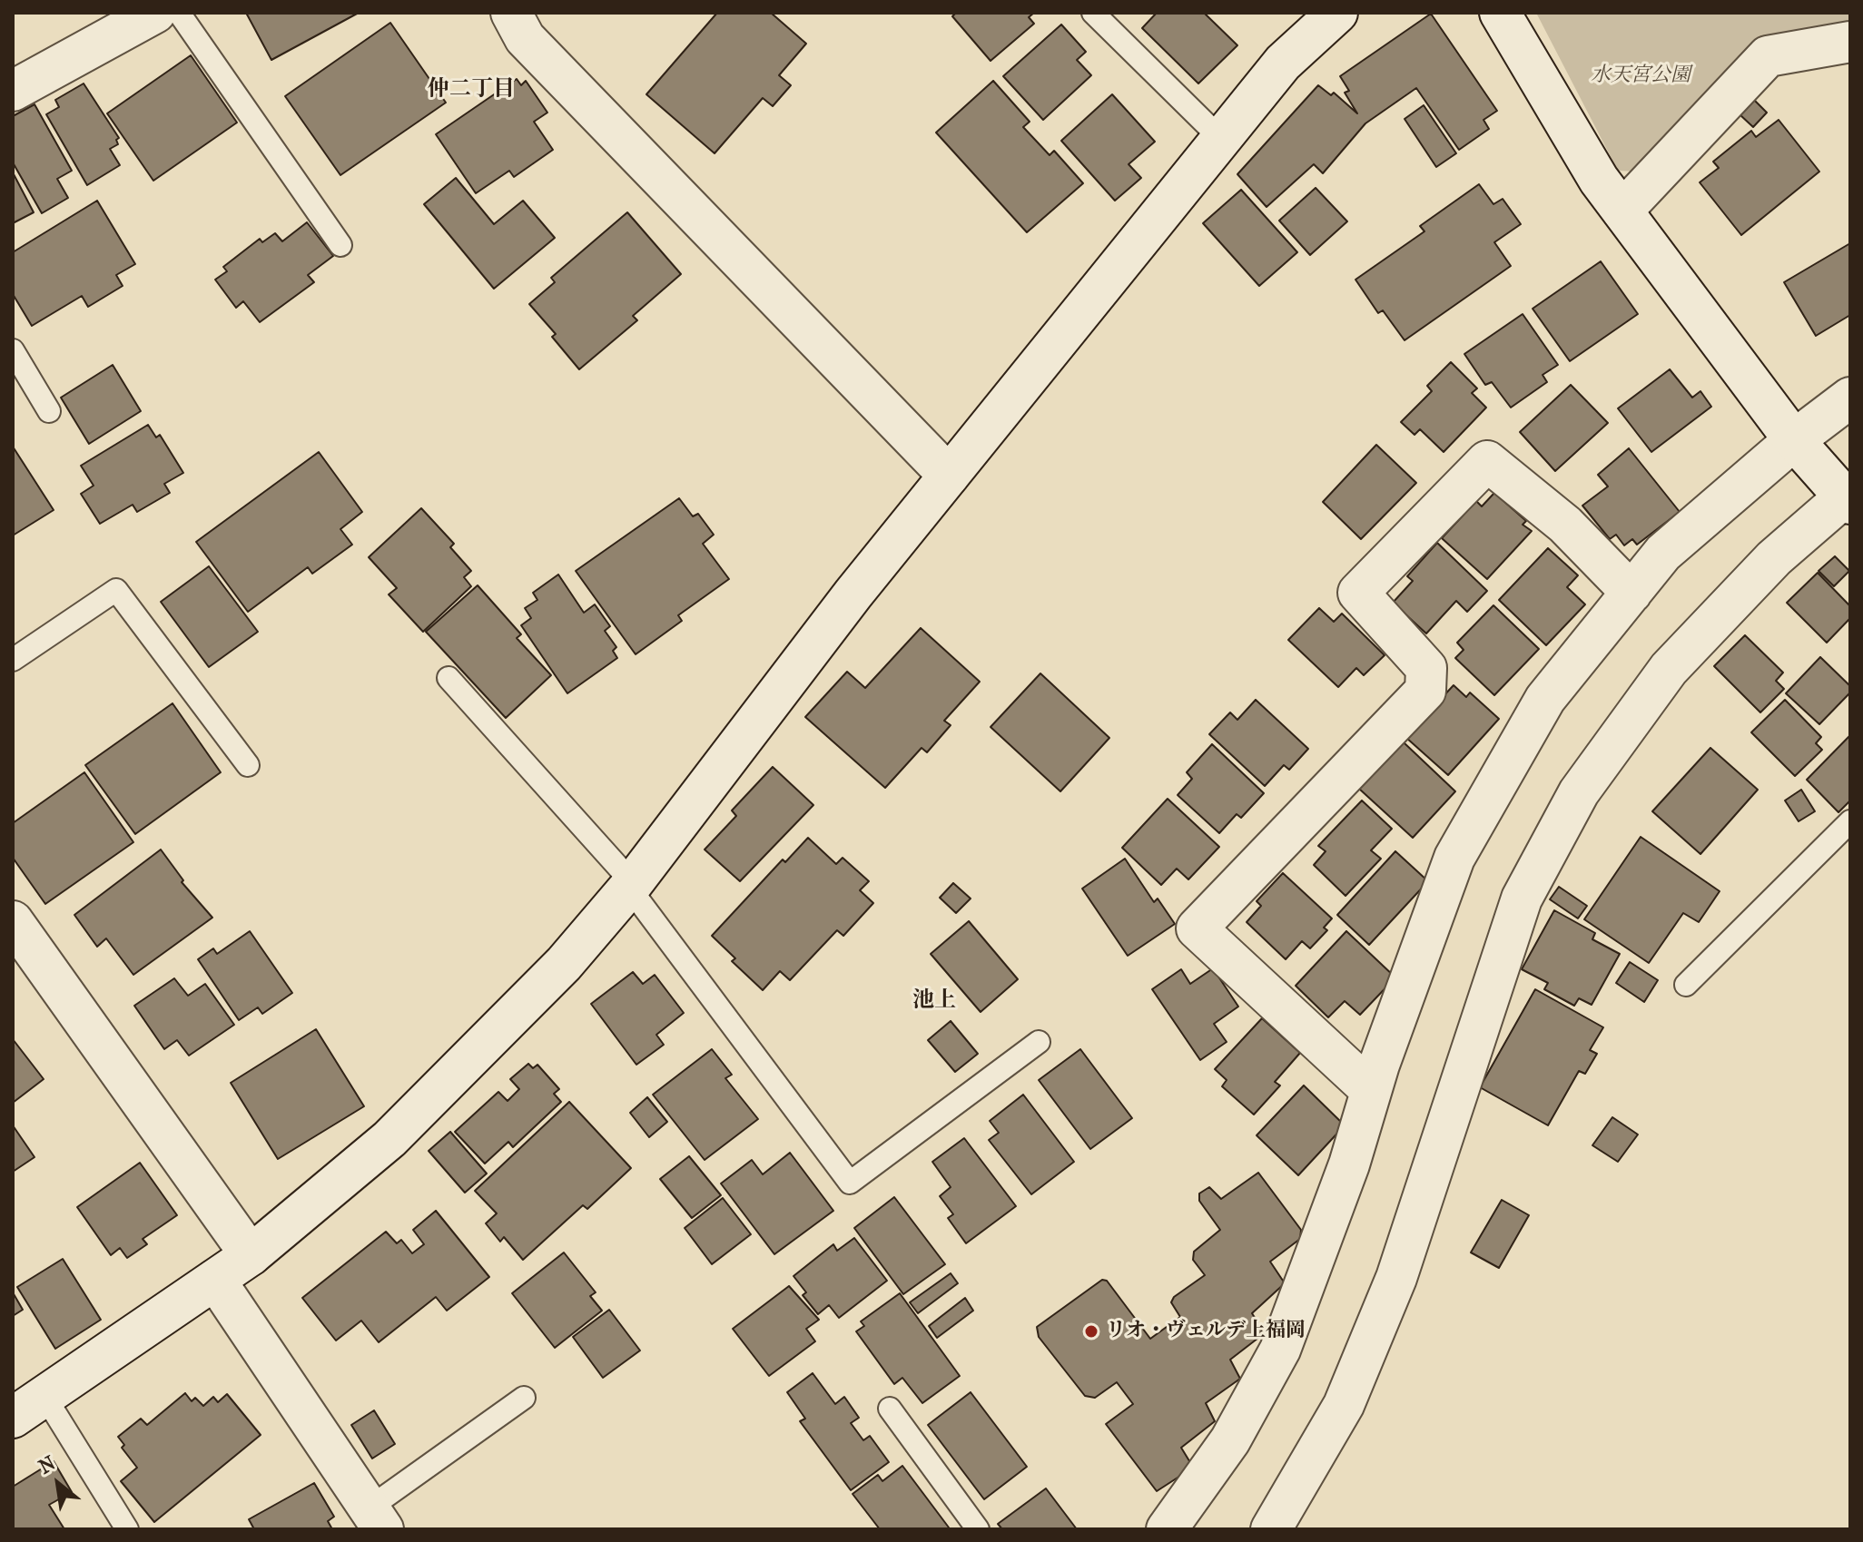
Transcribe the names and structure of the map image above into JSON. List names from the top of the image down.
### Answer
{
  "districts": ["仲二丁目", "池上"],
  "parks": ["水天宮公園"],
  "places": ["リオ・ヴェルデ上福岡"],
  "north": "top left"
}
